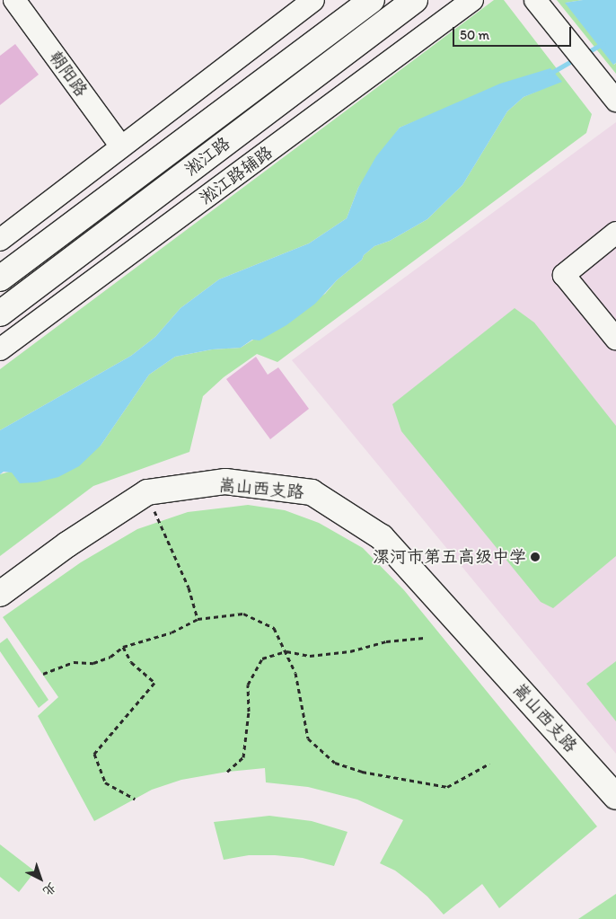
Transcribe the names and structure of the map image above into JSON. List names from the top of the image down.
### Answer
{
  "streets": {
    "main road": ["淞江路", "嵩山西支路"],
    "street": ["朝阳路", "淞江路辅路"]
  },
  "places": ["漯河市第五高级中学"],
  "scale_bar": "50 m",
  "north": "bottom right"
}
